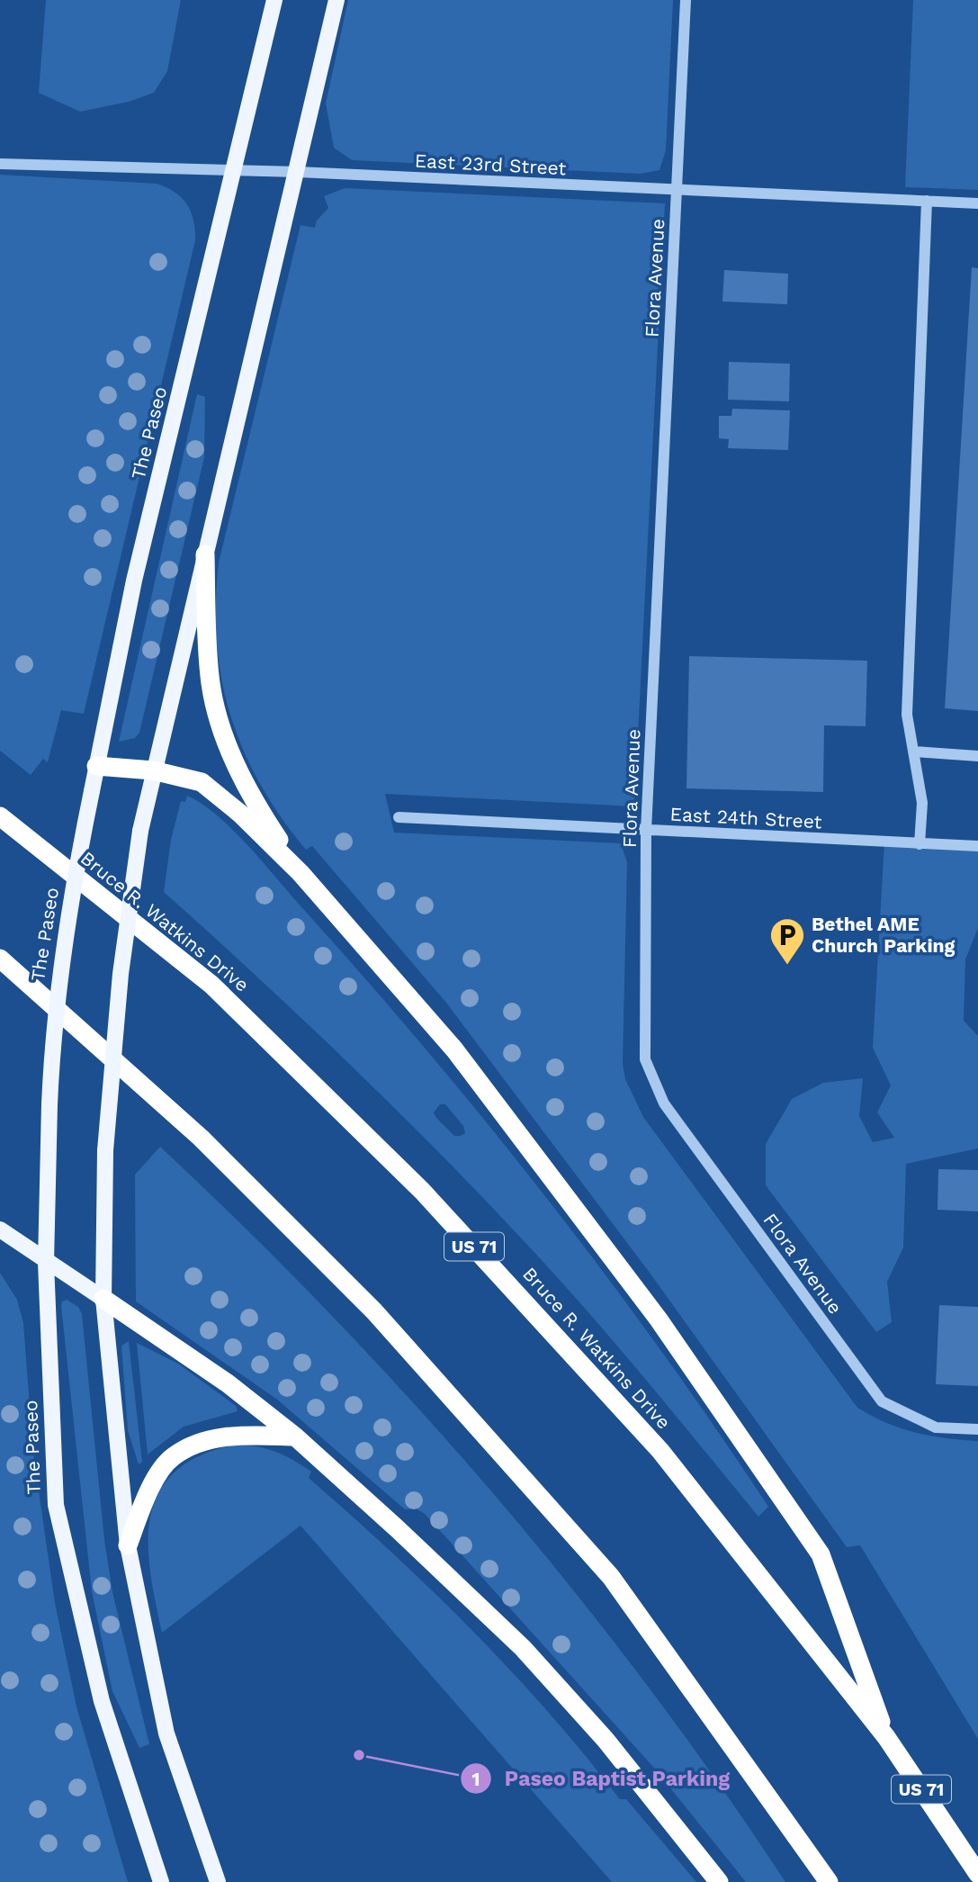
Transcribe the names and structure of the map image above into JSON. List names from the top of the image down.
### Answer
{
  "streets": {
    "highway": ["Bruce R. Watkins Drive", "US 71"],
    "main road": ["The Paseo"],
    "street": ["East 23rd Street", "Flora Avenue", "East 24th Street"]
  },
  "crossings": [
    ["East 23rd Street", "Flora Avenue"],
    ["East 23rd Street", "The Paseo"],
    ["Flora Avenue", "East 24th Street"]
  ],
  "places": {
    "parking": ["Bethel AME Church Parking"],
    "other": ["Paseo Baptist Parking"]
  }
}
